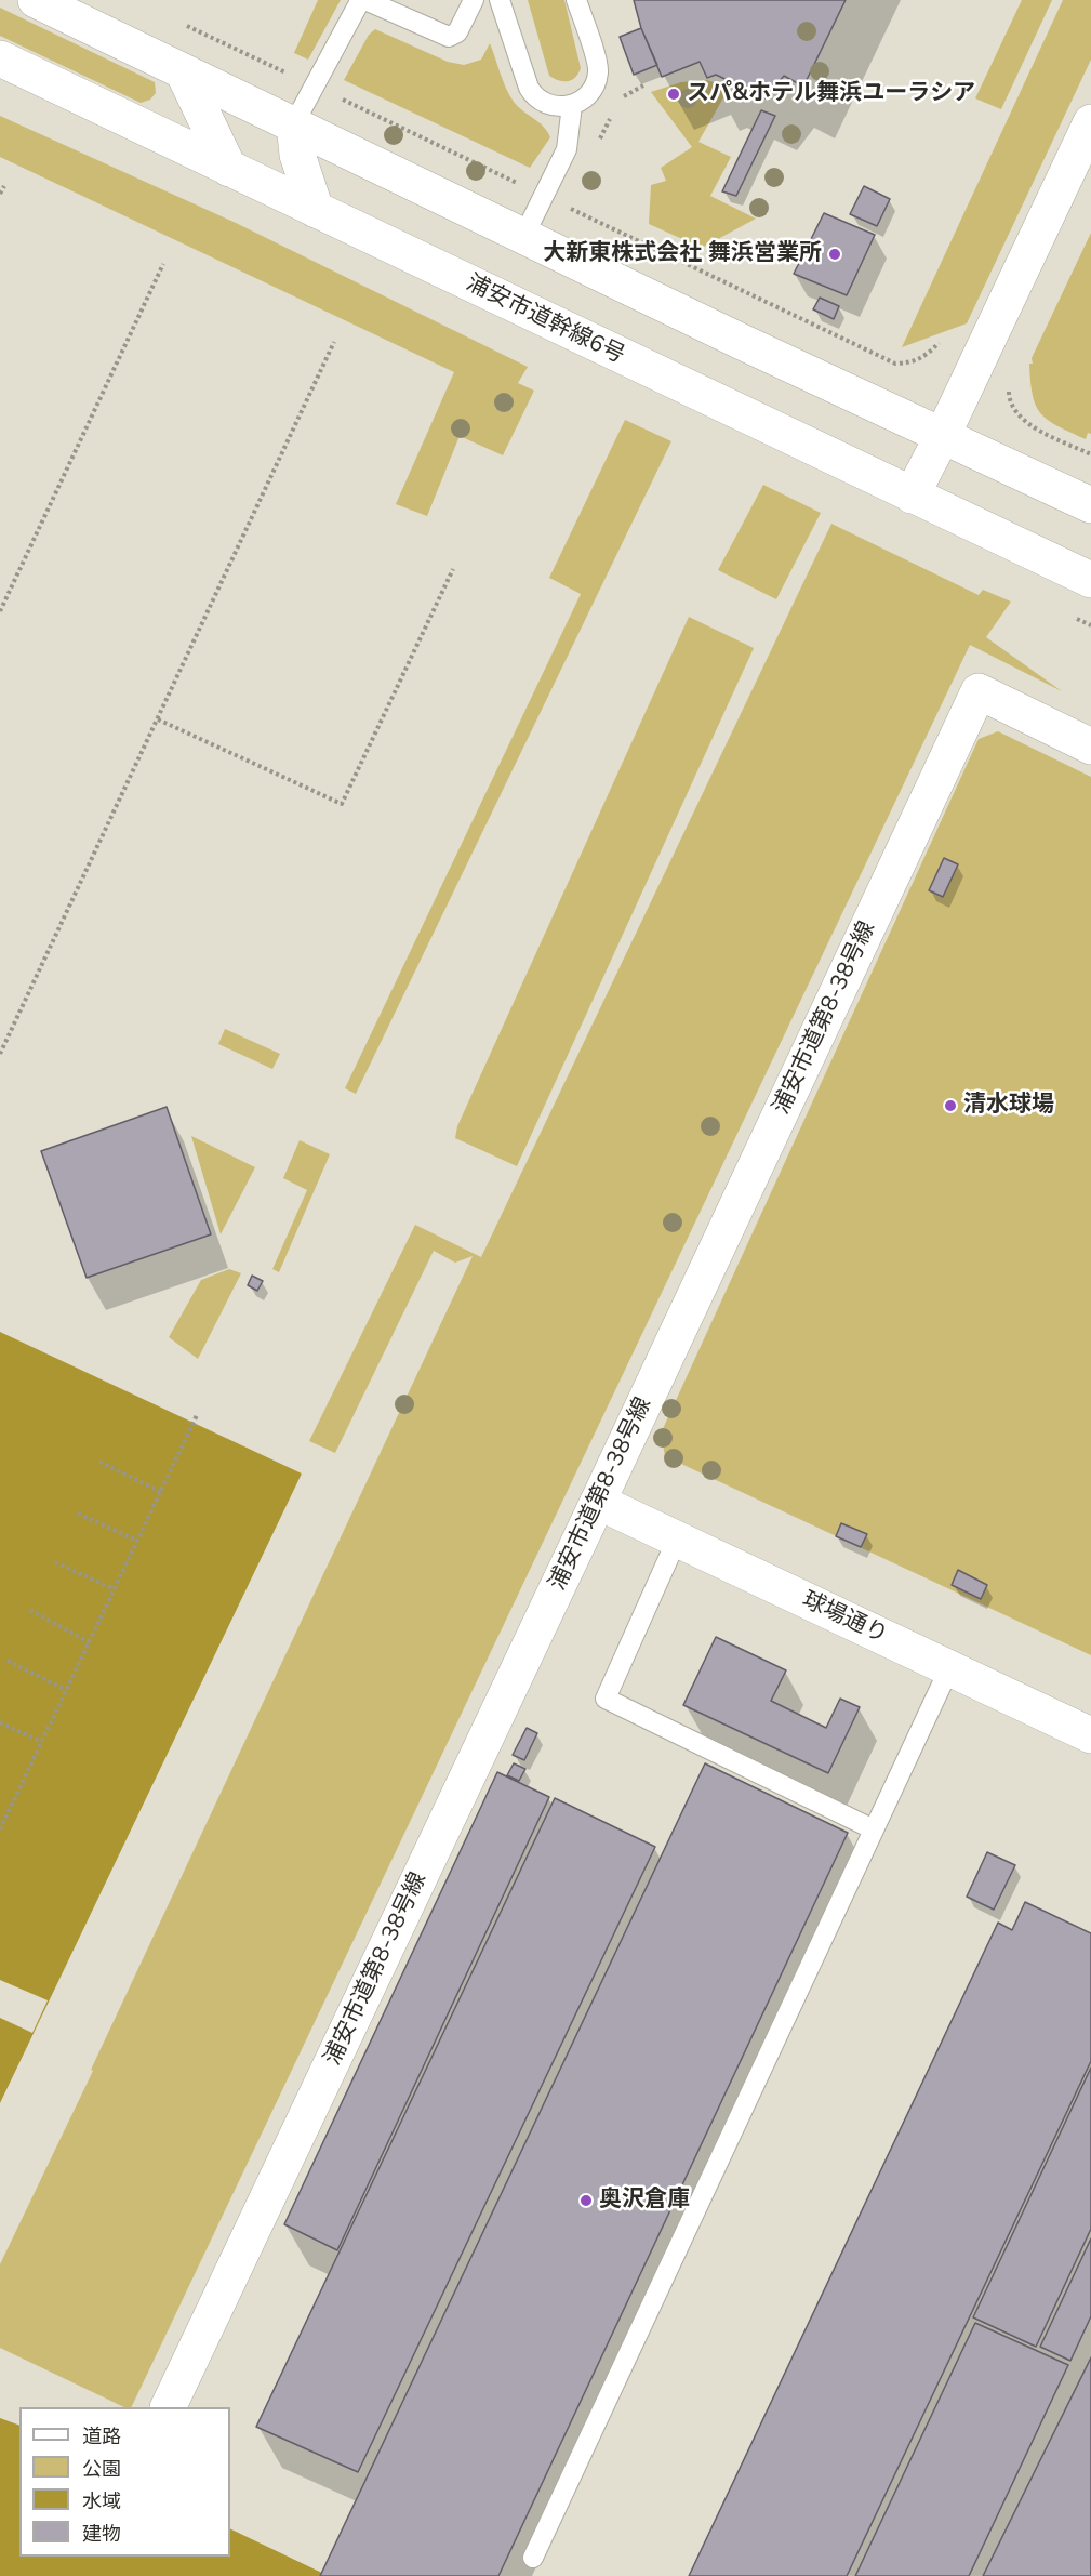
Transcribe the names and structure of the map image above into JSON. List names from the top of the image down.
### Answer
{
  "streets": {
    "street": ["浦安市道幹線6号", "浦安市道第8-38号線", "球場通り"]
  },
  "crossings": [
    ["浦安市道第8-38号線", "球場通り"]
  ],
  "places": [
    "スパ&ホテル舞浜ユーラシア",
    "大新東株式会社 舞浜営業所",
    "清水球場",
    "奥沢倉庫"
  ],
  "legend": [
    "道路",
    "公園",
    "水域",
    "建物"
  ]
}
